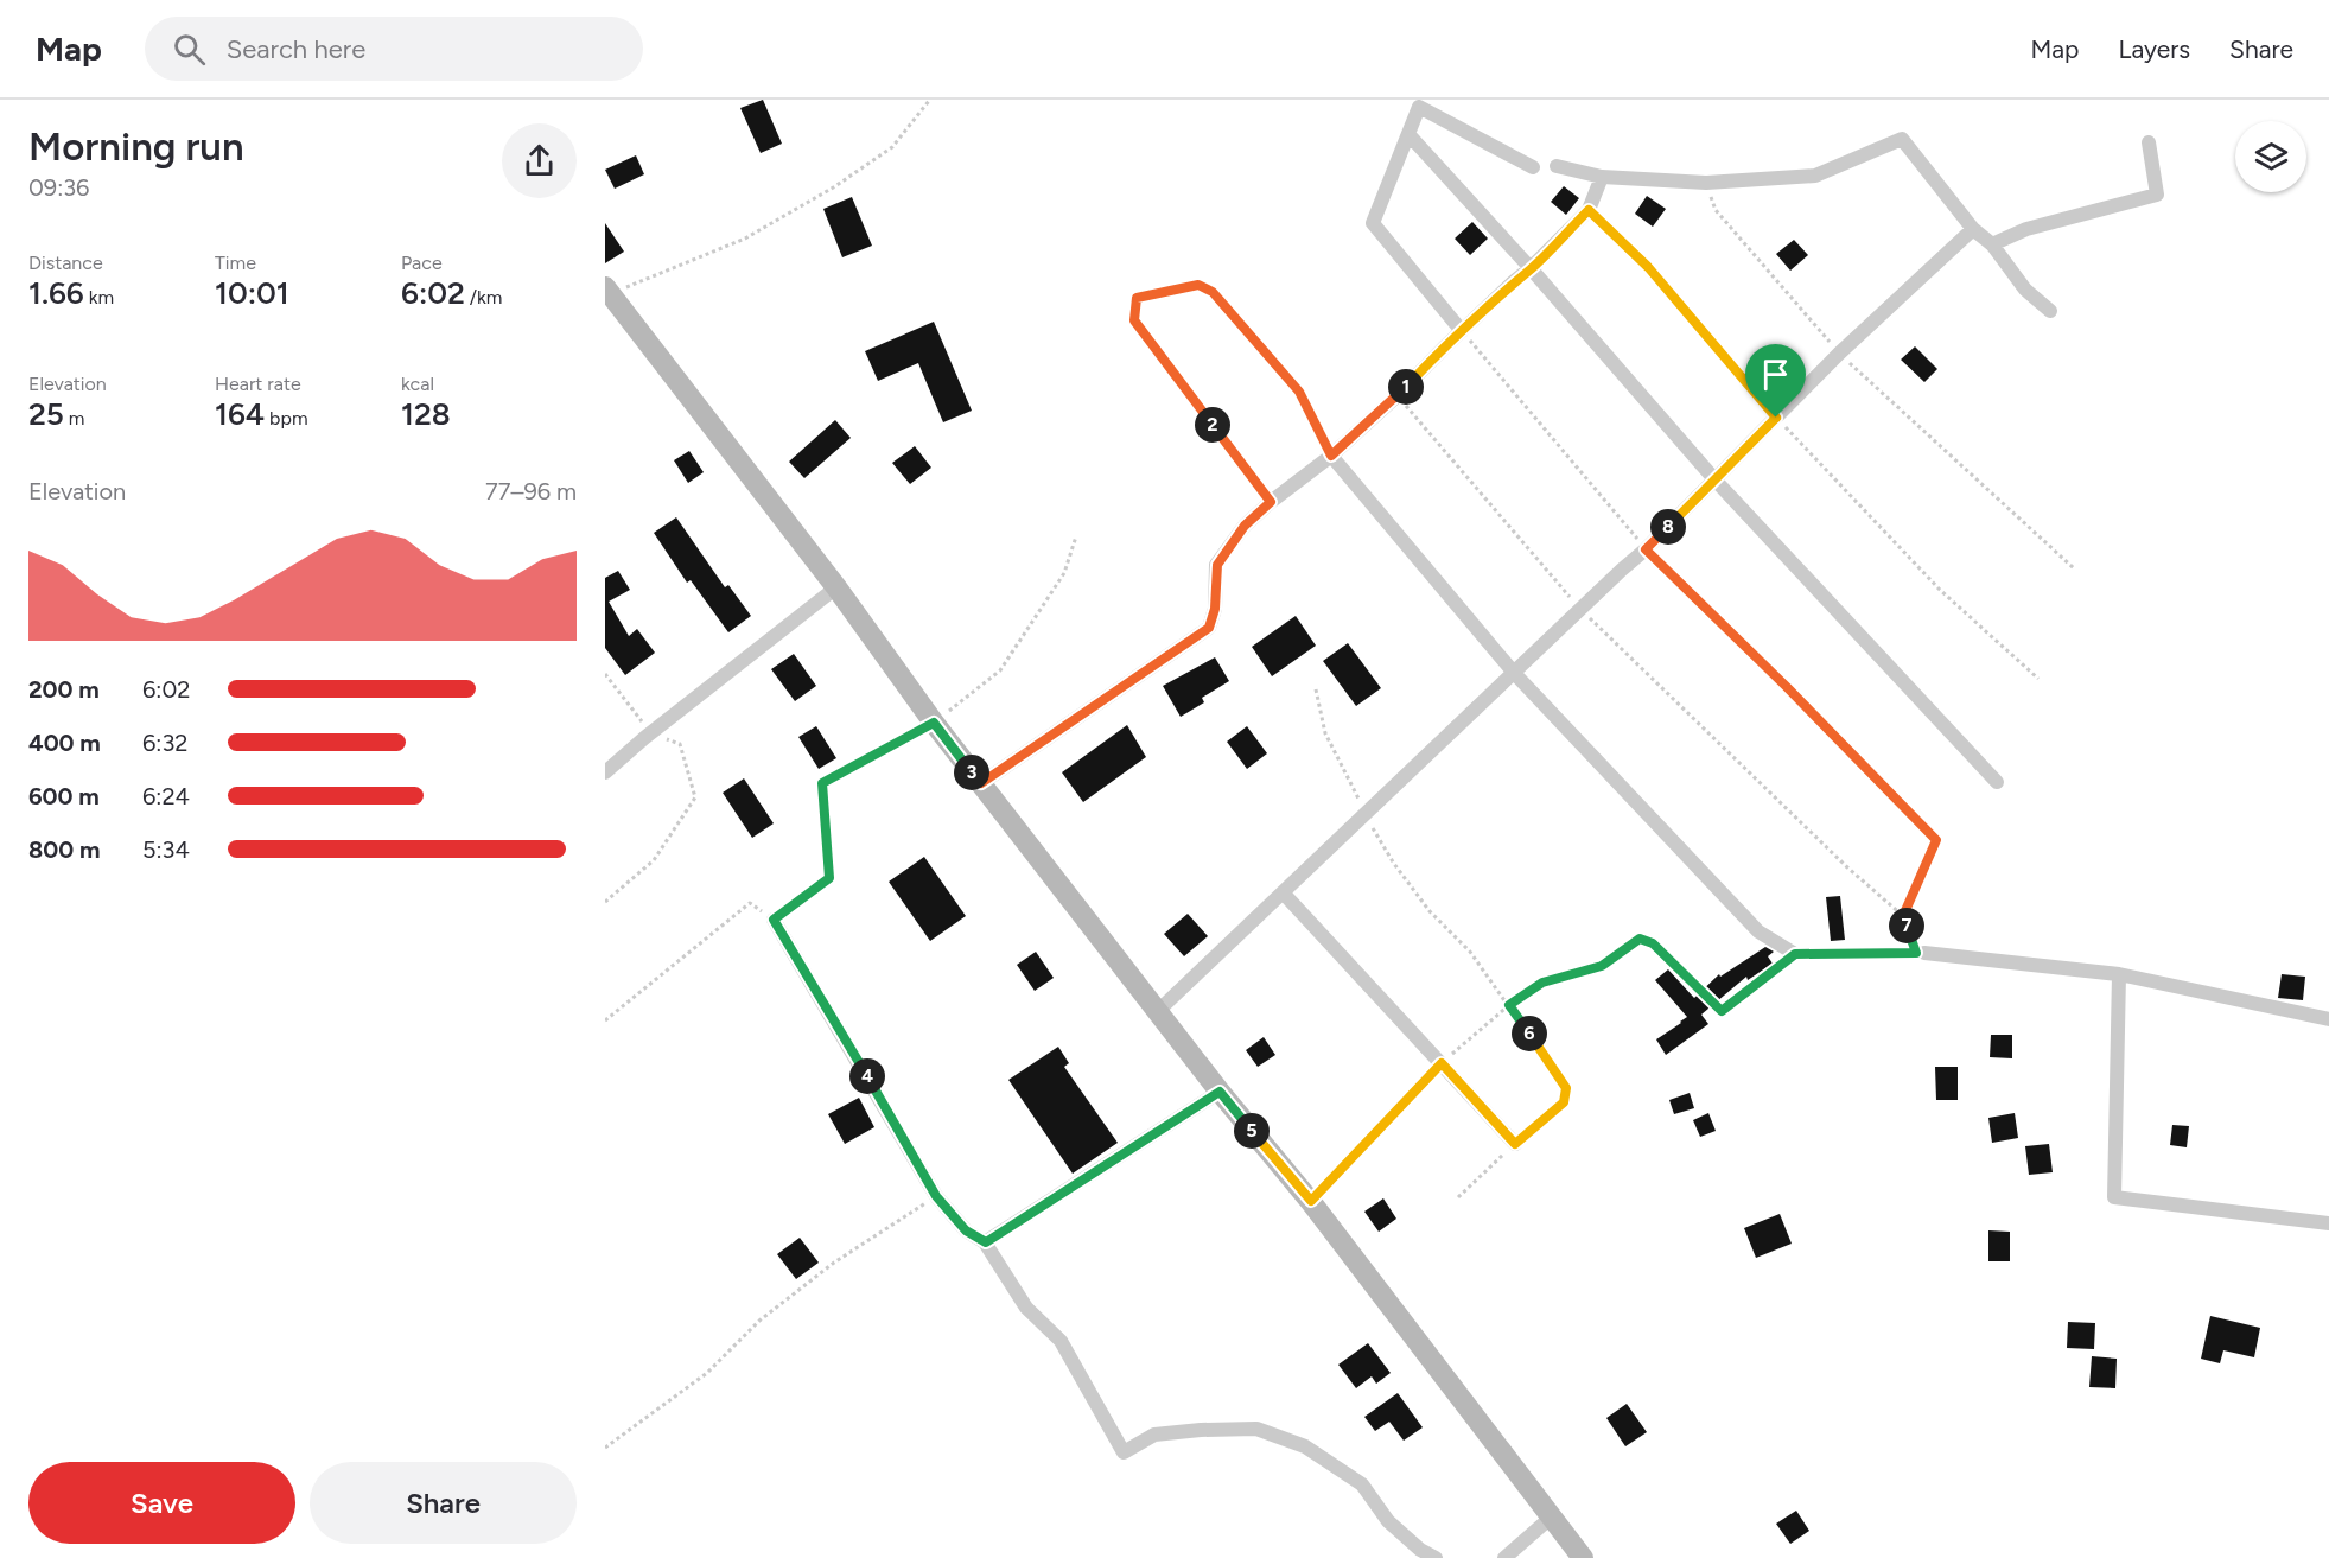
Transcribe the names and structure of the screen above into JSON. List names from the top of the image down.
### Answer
{
  "page": {
    "header": "Map",
    "search": "Search here",
    "nav": ["Map", "Layers", "Share"],
    "heading": ["Morning run", "09:36"],
    "stats": [
      ["Distance", "1.66 km"],
      ["Time", "10:01"],
      ["Pace", "6:02 /km"],
      ["Elevation", "25 m"],
      ["Heart rate", "164 bpm"],
      ["kcal", "128"]
    ],
    "pins": [
      "1",
      "2",
      "8",
      "3",
      "7",
      "6",
      "4",
      "5"
    ],
    "chart": ["Elevation", "77–96 m"],
    "list": [
      {
        "name": "200 m",
        "note": "6:02"
      },
      {
        "name": "400 m",
        "note": "6:32"
      },
      {
        "name": "600 m",
        "note": "6:24"
      },
      {
        "name": "800 m",
        "note": "5:34"
      }
    ],
    "buttons": ["Save", "Share"]
  }
}
